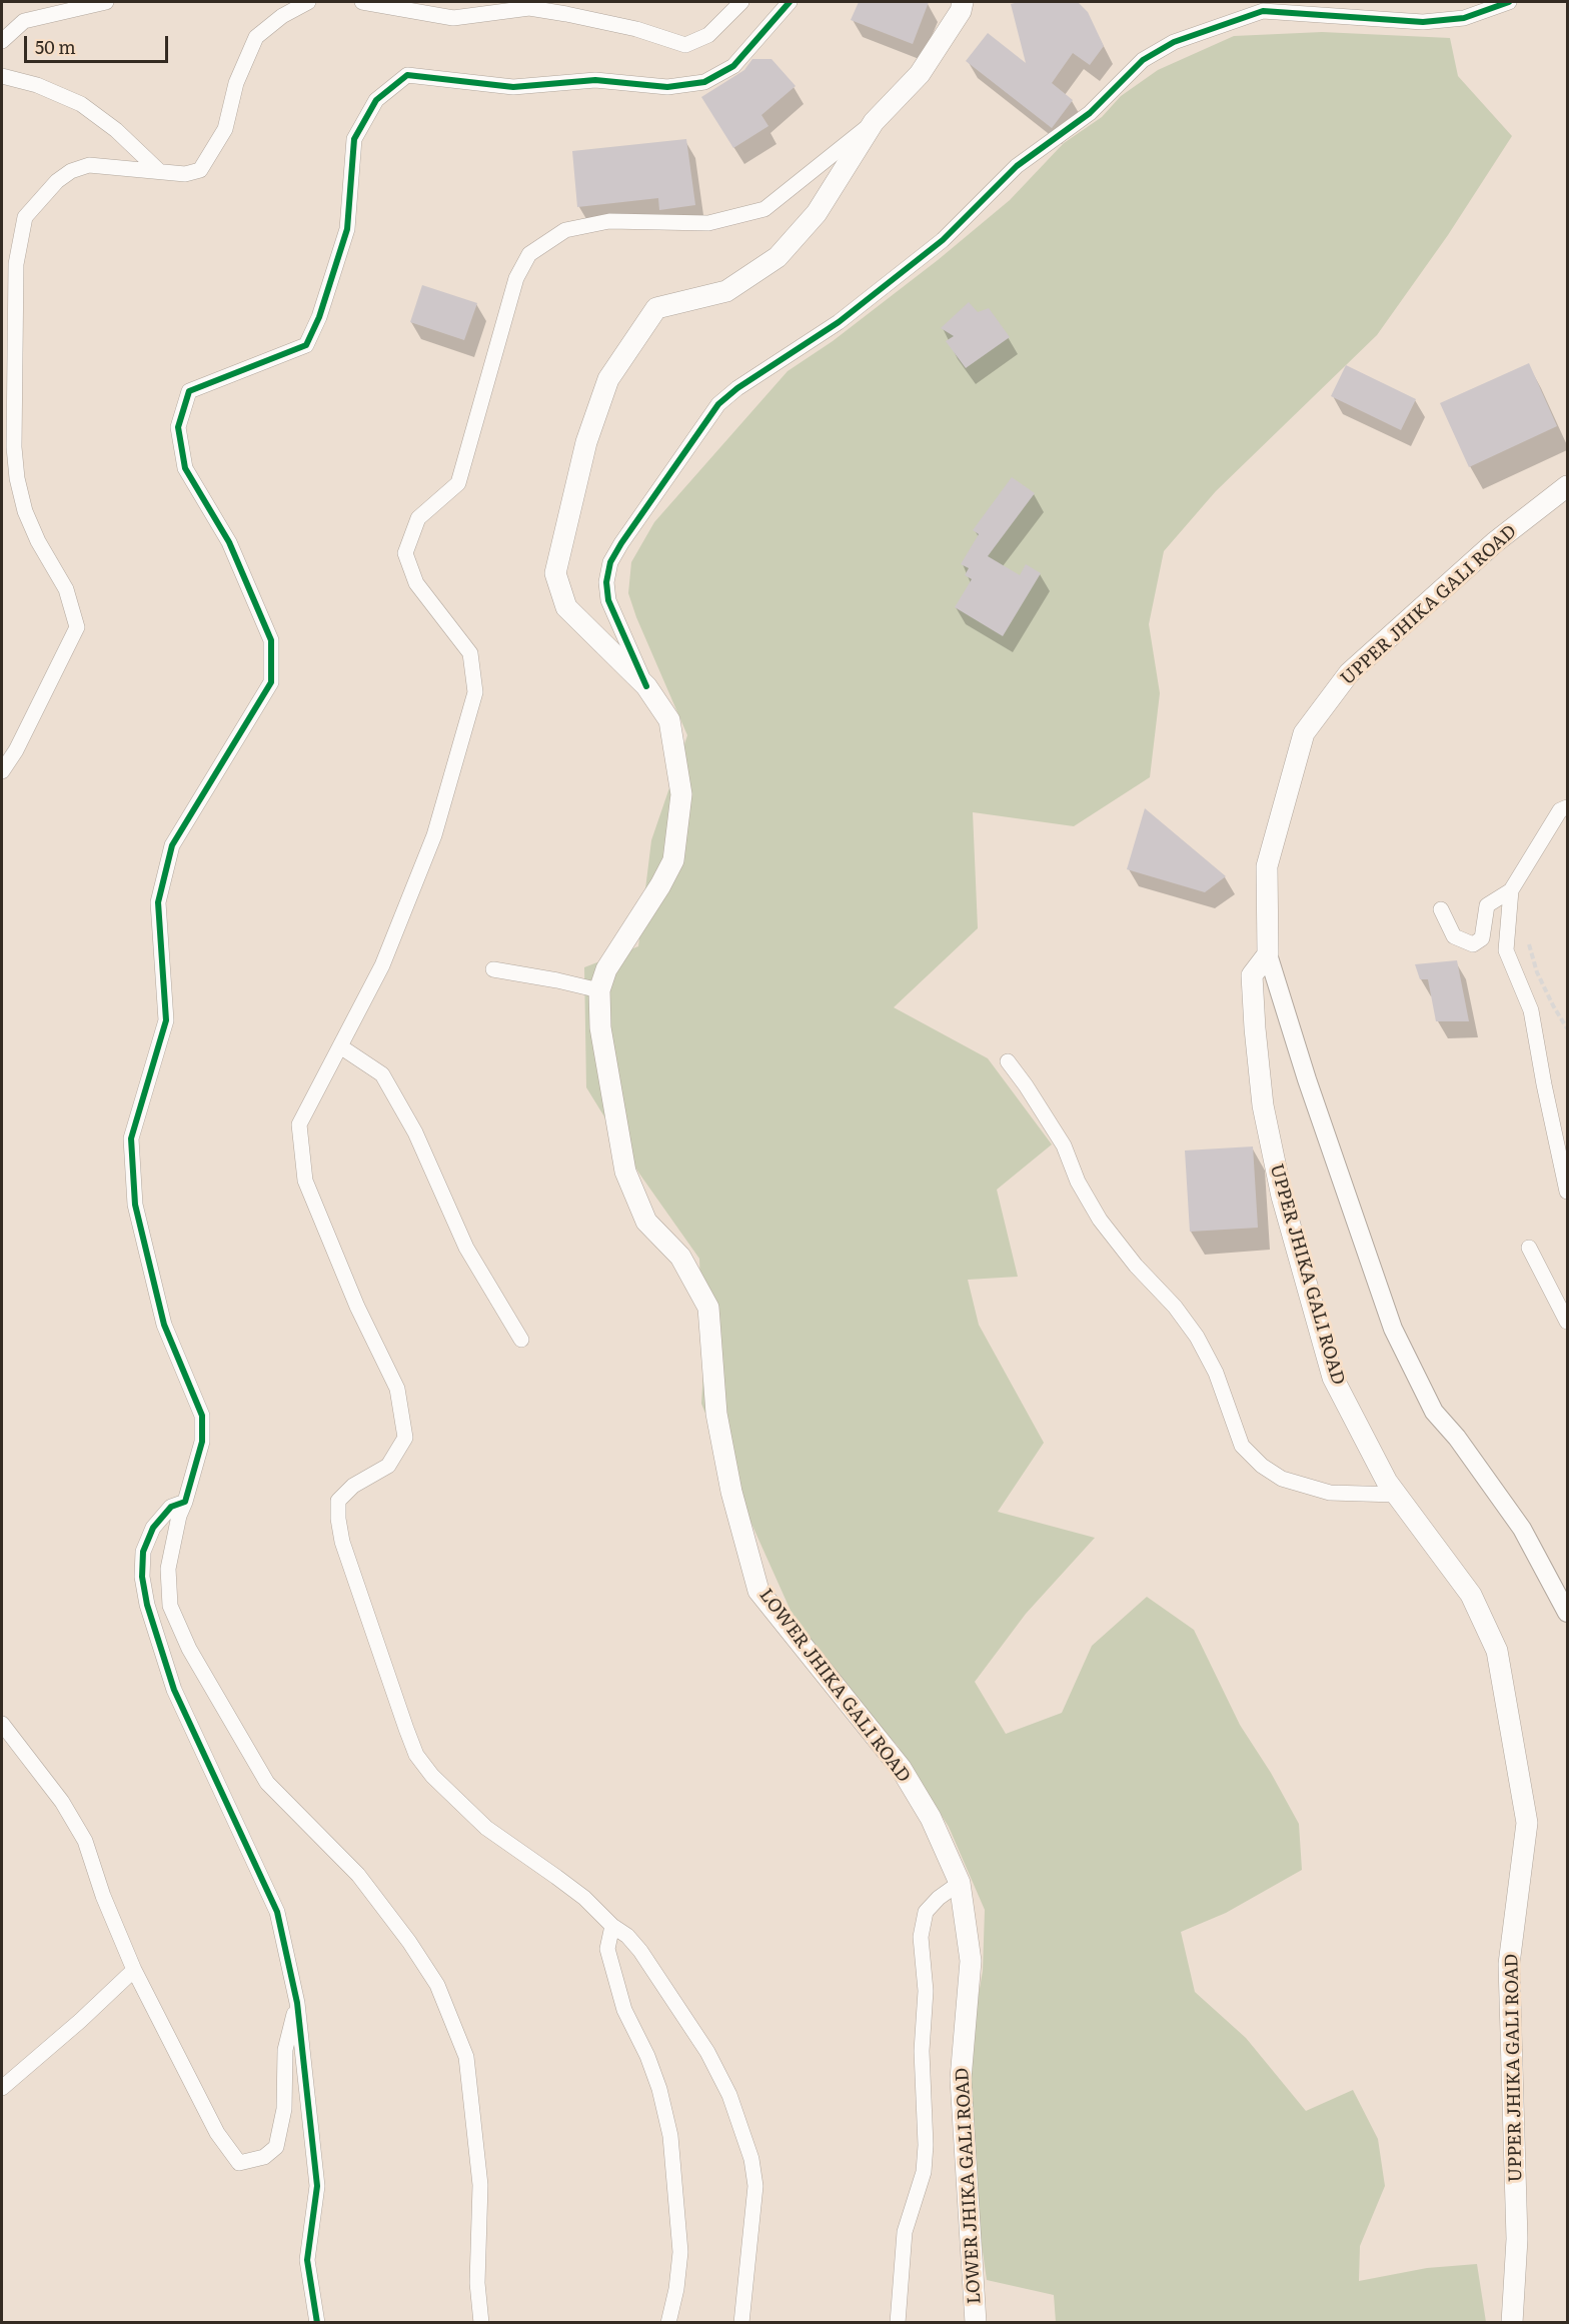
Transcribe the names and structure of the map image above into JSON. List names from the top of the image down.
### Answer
{
  "streets": {
    "main road": ["UPPER JHIKA GALI ROAD", "LOWER JHIKA GALI ROAD"]
  },
  "scale_bar": "50 m"
}
